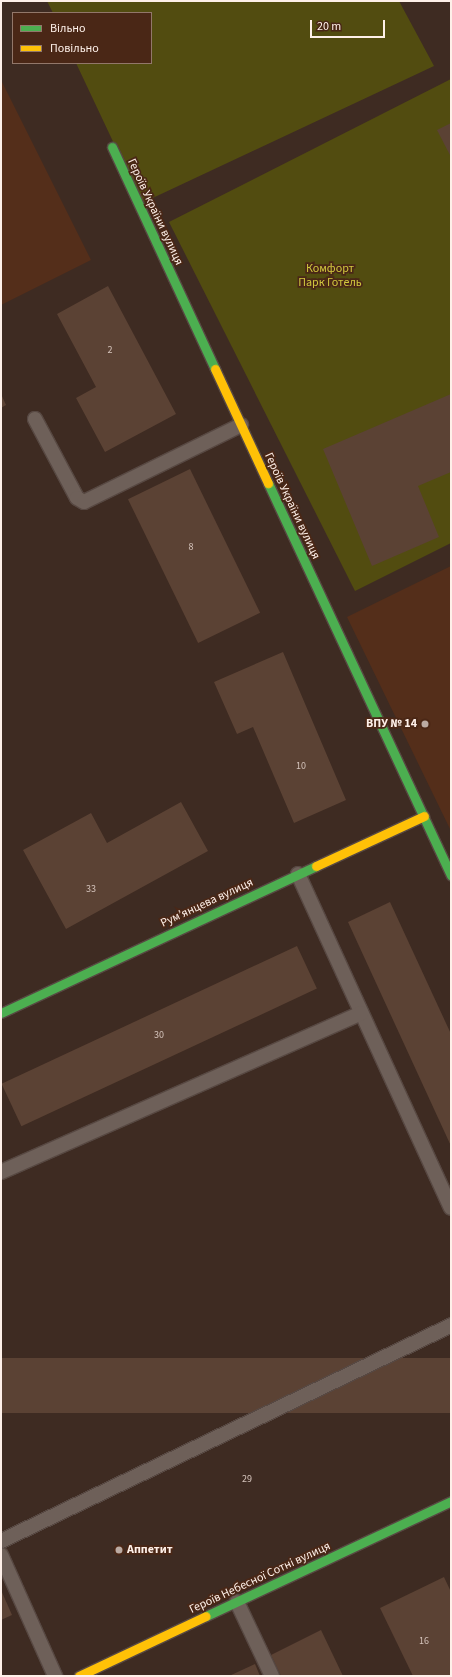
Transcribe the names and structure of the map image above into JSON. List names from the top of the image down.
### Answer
{
  "streets": {
    "street": ["Героїв України вулиця", "Рум’янцева вулиця", "Героїв Небесної Сотні вулиця"]
  },
  "crossings": [
    ["Героїв України вулиця", "Рум’янцева вулиця"]
  ],
  "parks": ["Комфорт Парк Готель"],
  "places": ["ВПУ № 14", "Аппетит"],
  "house_numbers": [
    "2",
    "8",
    "10",
    "33",
    "30",
    "29",
    "16"
  ],
  "legend": ["Вільно", "Повільно"],
  "scale_bar": "20 m"
}
